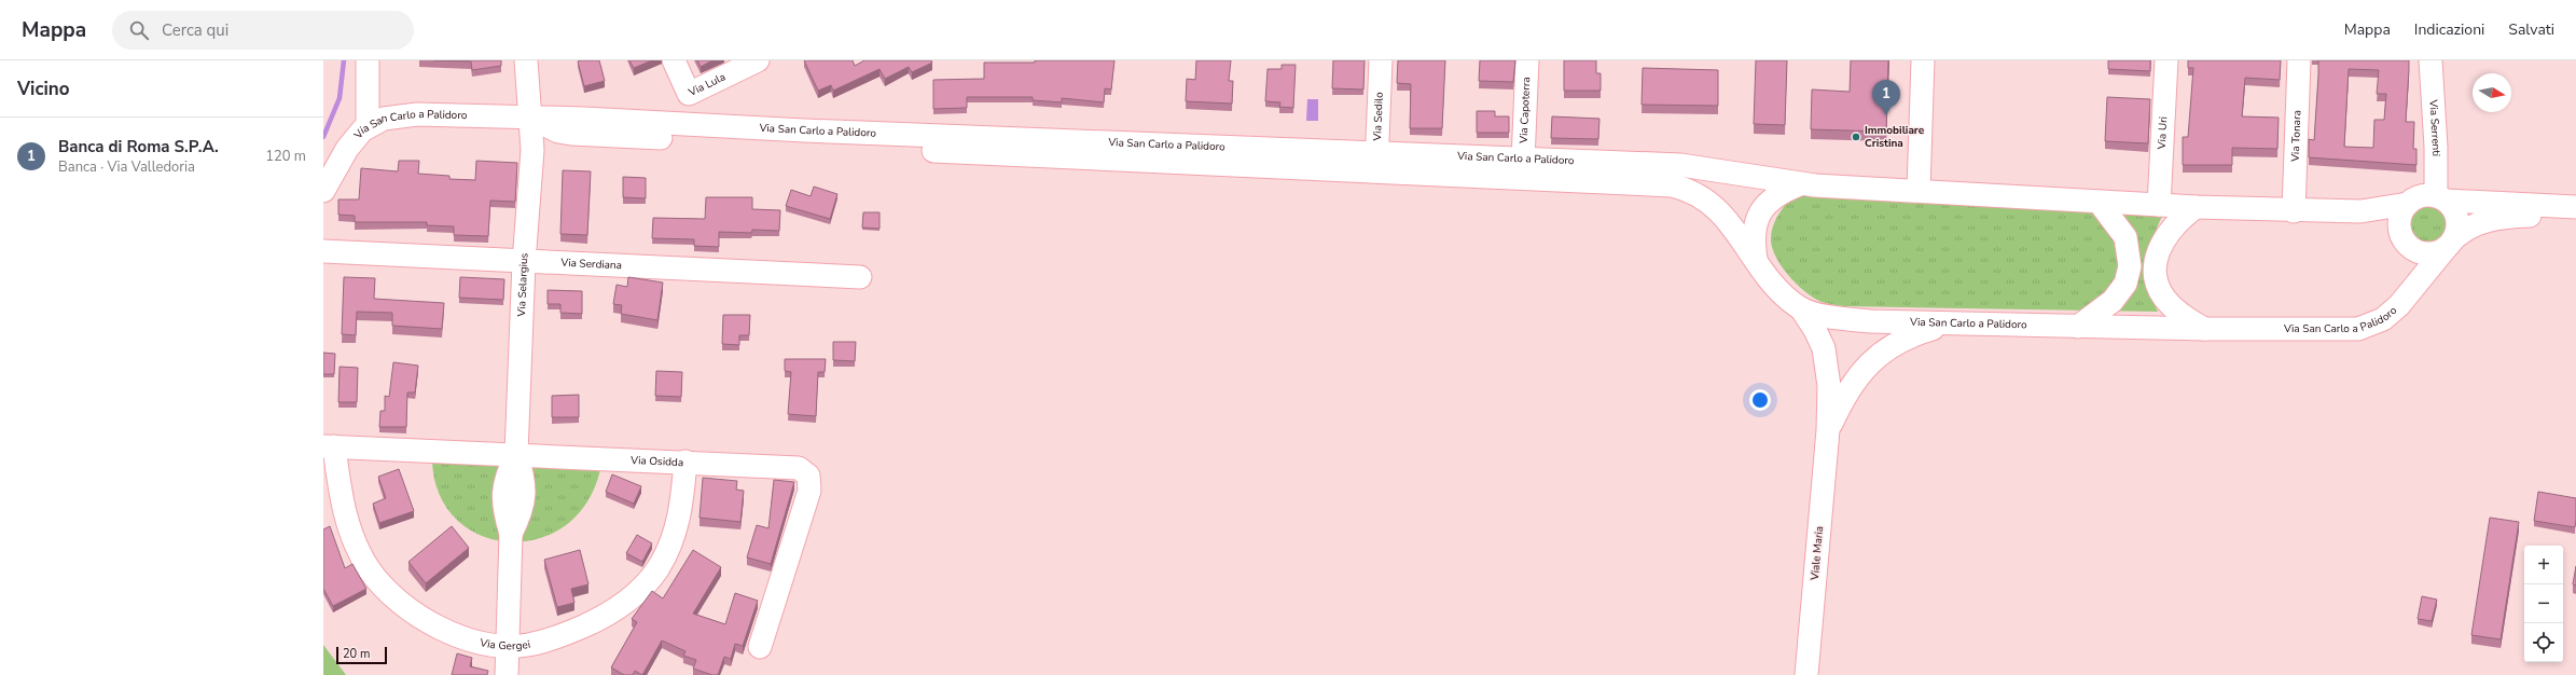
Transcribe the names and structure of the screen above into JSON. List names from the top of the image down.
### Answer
{
  "streets": {
    "street": [
      "Via Lula",
      "Via Capoterra",
      "Via Sedilo",
      "Via San Carlo a Palidoro",
      "Via Serrenti",
      "Via Uri",
      "Via Tonara",
      "Via Serdiana",
      "Via Selargius",
      "Via Osidda",
      "Viale Maria",
      "Via Gergei"
    ]
  },
  "crossings": [
    ["Via Capoterra", "Via San Carlo a Palidoro"],
    ["Via Sedilo", "Via San Carlo a Palidoro"],
    ["Via San Carlo a Palidoro", "Via Serrenti"],
    ["Via San Carlo a Palidoro", "Via Uri"],
    ["Via San Carlo a Palidoro", "Via Tonara"],
    ["Via San Carlo a Palidoro", "Via Selargius"],
    ["Via San Carlo a Palidoro", "Viale Maria"],
    ["Via Serdiana", "Via Selargius"],
    ["Via Selargius", "Via Osidda"],
    ["Via Selargius", "Via Gergei"],
    ["Via Osidda", "Via Gergei"]
  ],
  "places": ["Immobiliare Cristina"],
  "scale_bar": "20 m",
  "north": "right",
  "page": {
    "header": "Mappa",
    "search": "Cerca qui",
    "nav": ["Mappa", "Indicazioni", "Salvati"],
    "heading": "Vicino",
    "pins": "1",
    "list": [
      {
        "mark": "1",
        "name": "Banca di Roma S.P.A.",
        "note": "Banca · Via Valledoria",
        "value": "120 m"
      }
    ],
    "map_buttons": ["+", "−"],
    "scale": "20 m"
  }
}
